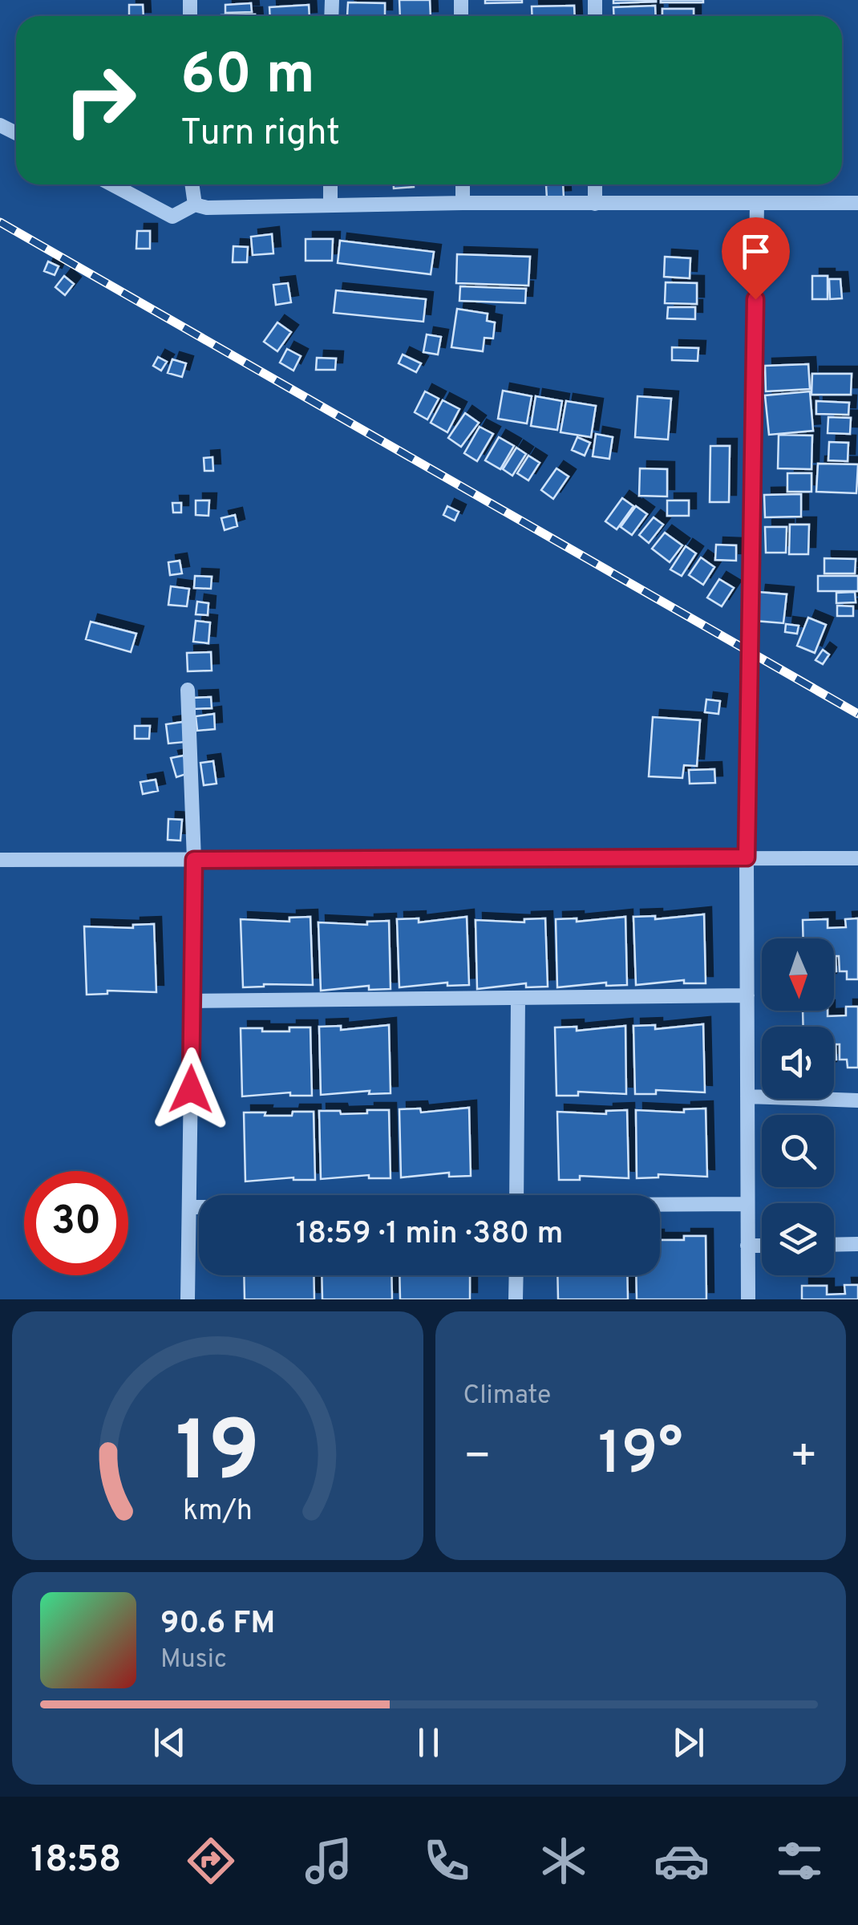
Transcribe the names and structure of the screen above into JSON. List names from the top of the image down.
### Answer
{
  "north": "bottom",
  "page": {
    "turn": ["60 m", "Turn right"],
    "limit": "30",
    "trip": "18:59 · 1 min · 380 m",
    "tile": "Climate",
    "heat": ["−", "19°", "+"],
    "song": ["90.6 FM", "Music"],
    "tabs": "18:58",
    "gauge": ["19", "km/h"]
  }
}
